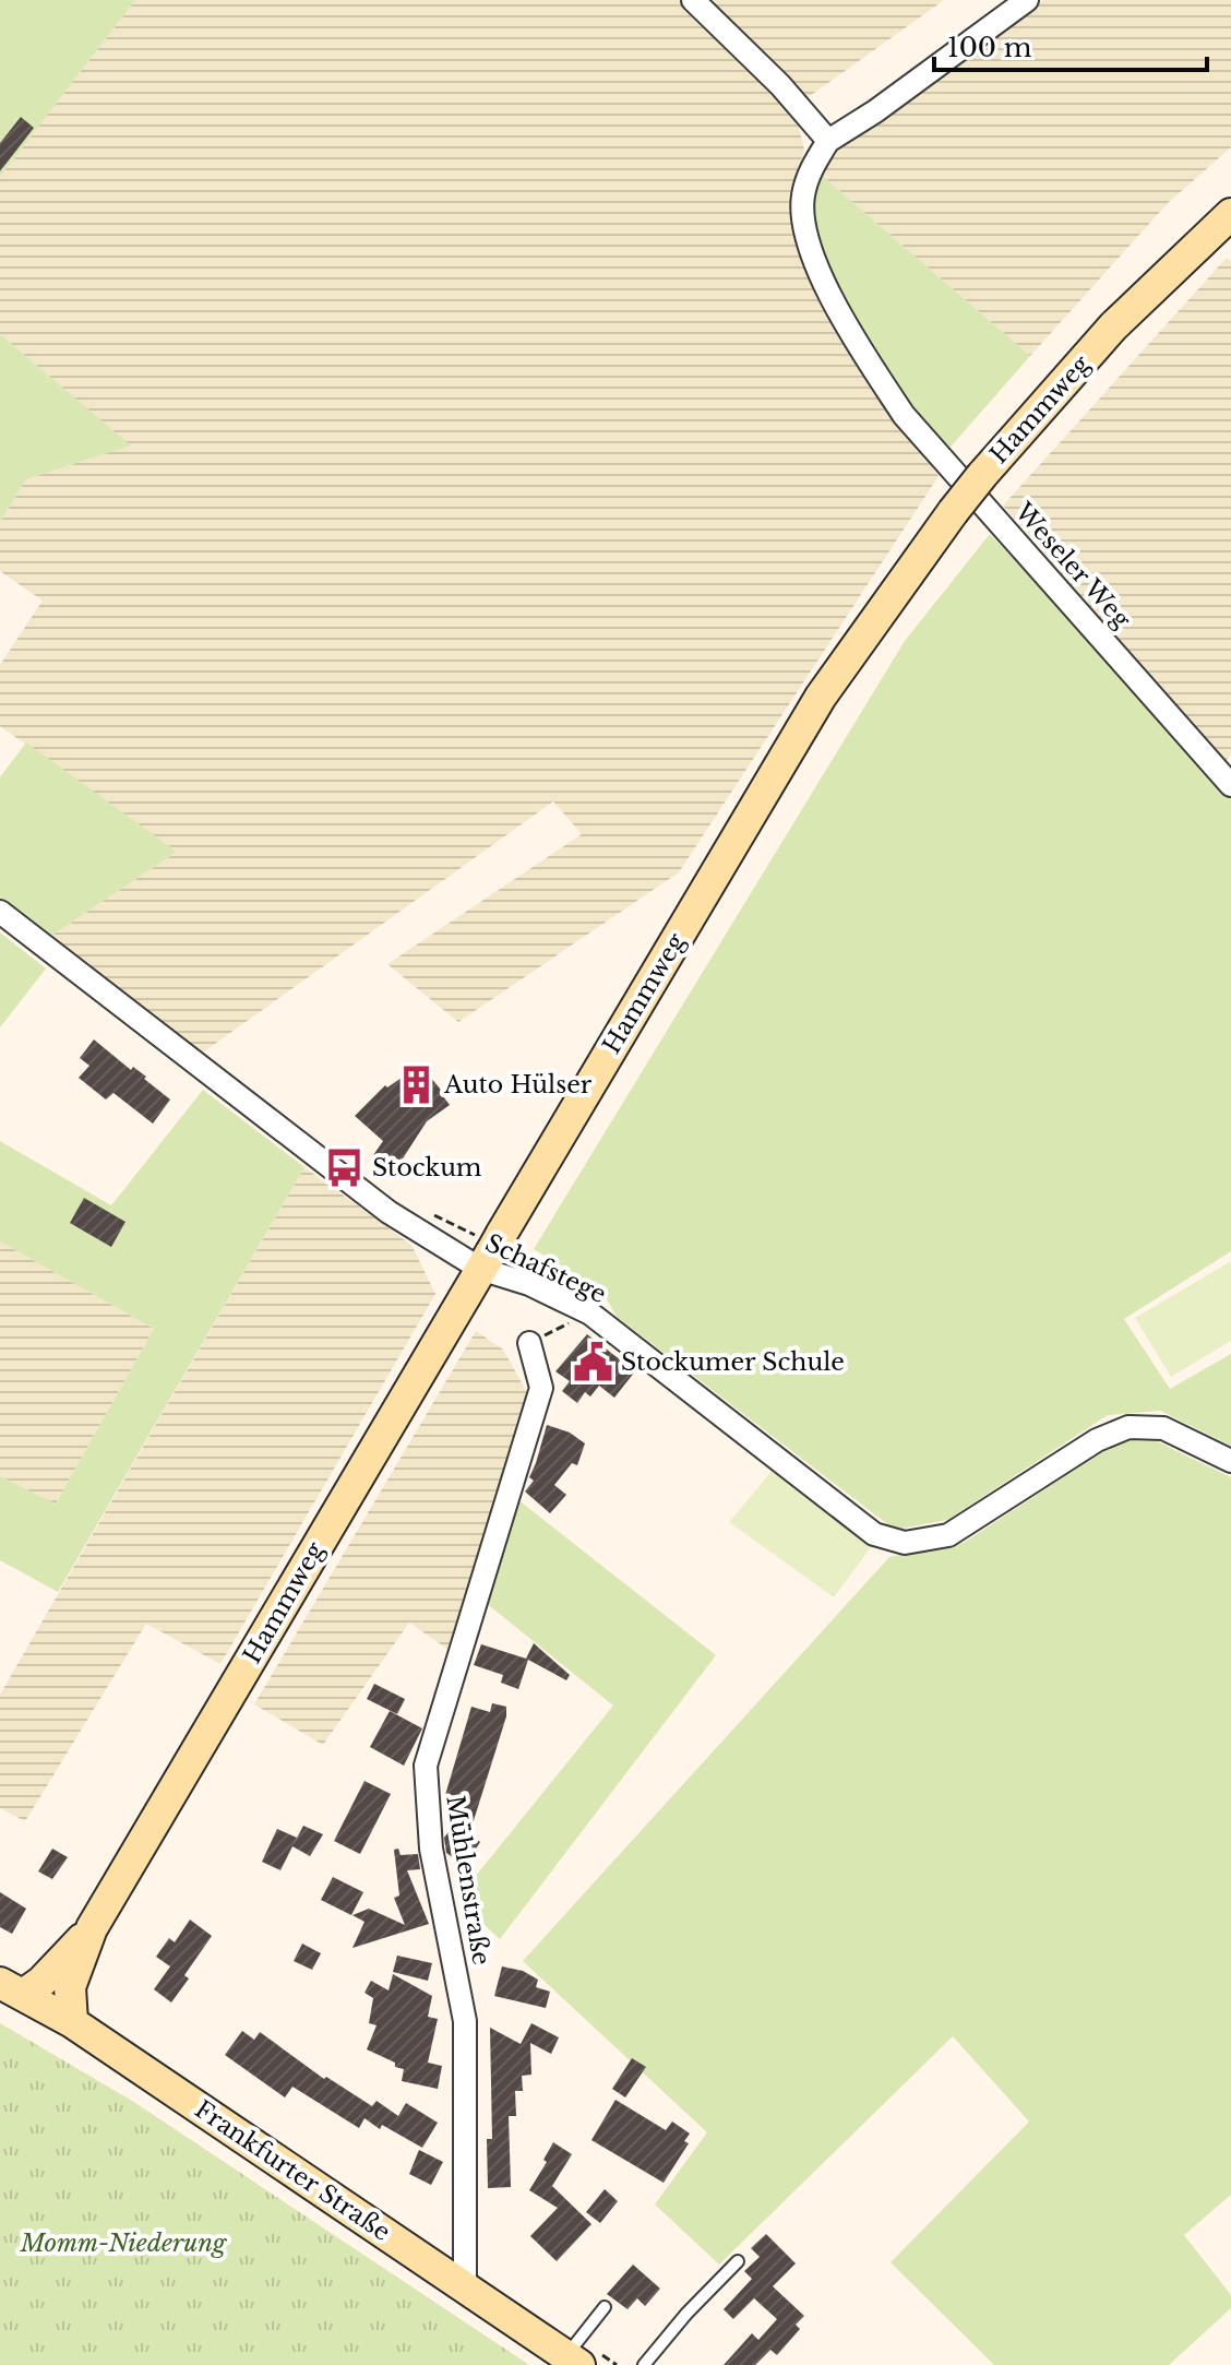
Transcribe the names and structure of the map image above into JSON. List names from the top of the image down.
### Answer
{
  "streets": {
    "main road": ["Hammweg", "Frankfurter Straße"],
    "street": ["Weseler Weg", "Schafstege", "Mühlenstraße"]
  },
  "crossings": [
    ["Hammweg", "Schafstege"],
    ["Hammweg", "Frankfurter Straße"],
    ["Mühlenstraße", "Frankfurter Straße"]
  ],
  "parks": ["Momm-Niederung"],
  "places": {
    "building": ["Auto Hülser"],
    "bus stop": ["Stockum"],
    "public building": ["Stockumer Schule"]
  },
  "scale_bar": "100 m"
}
